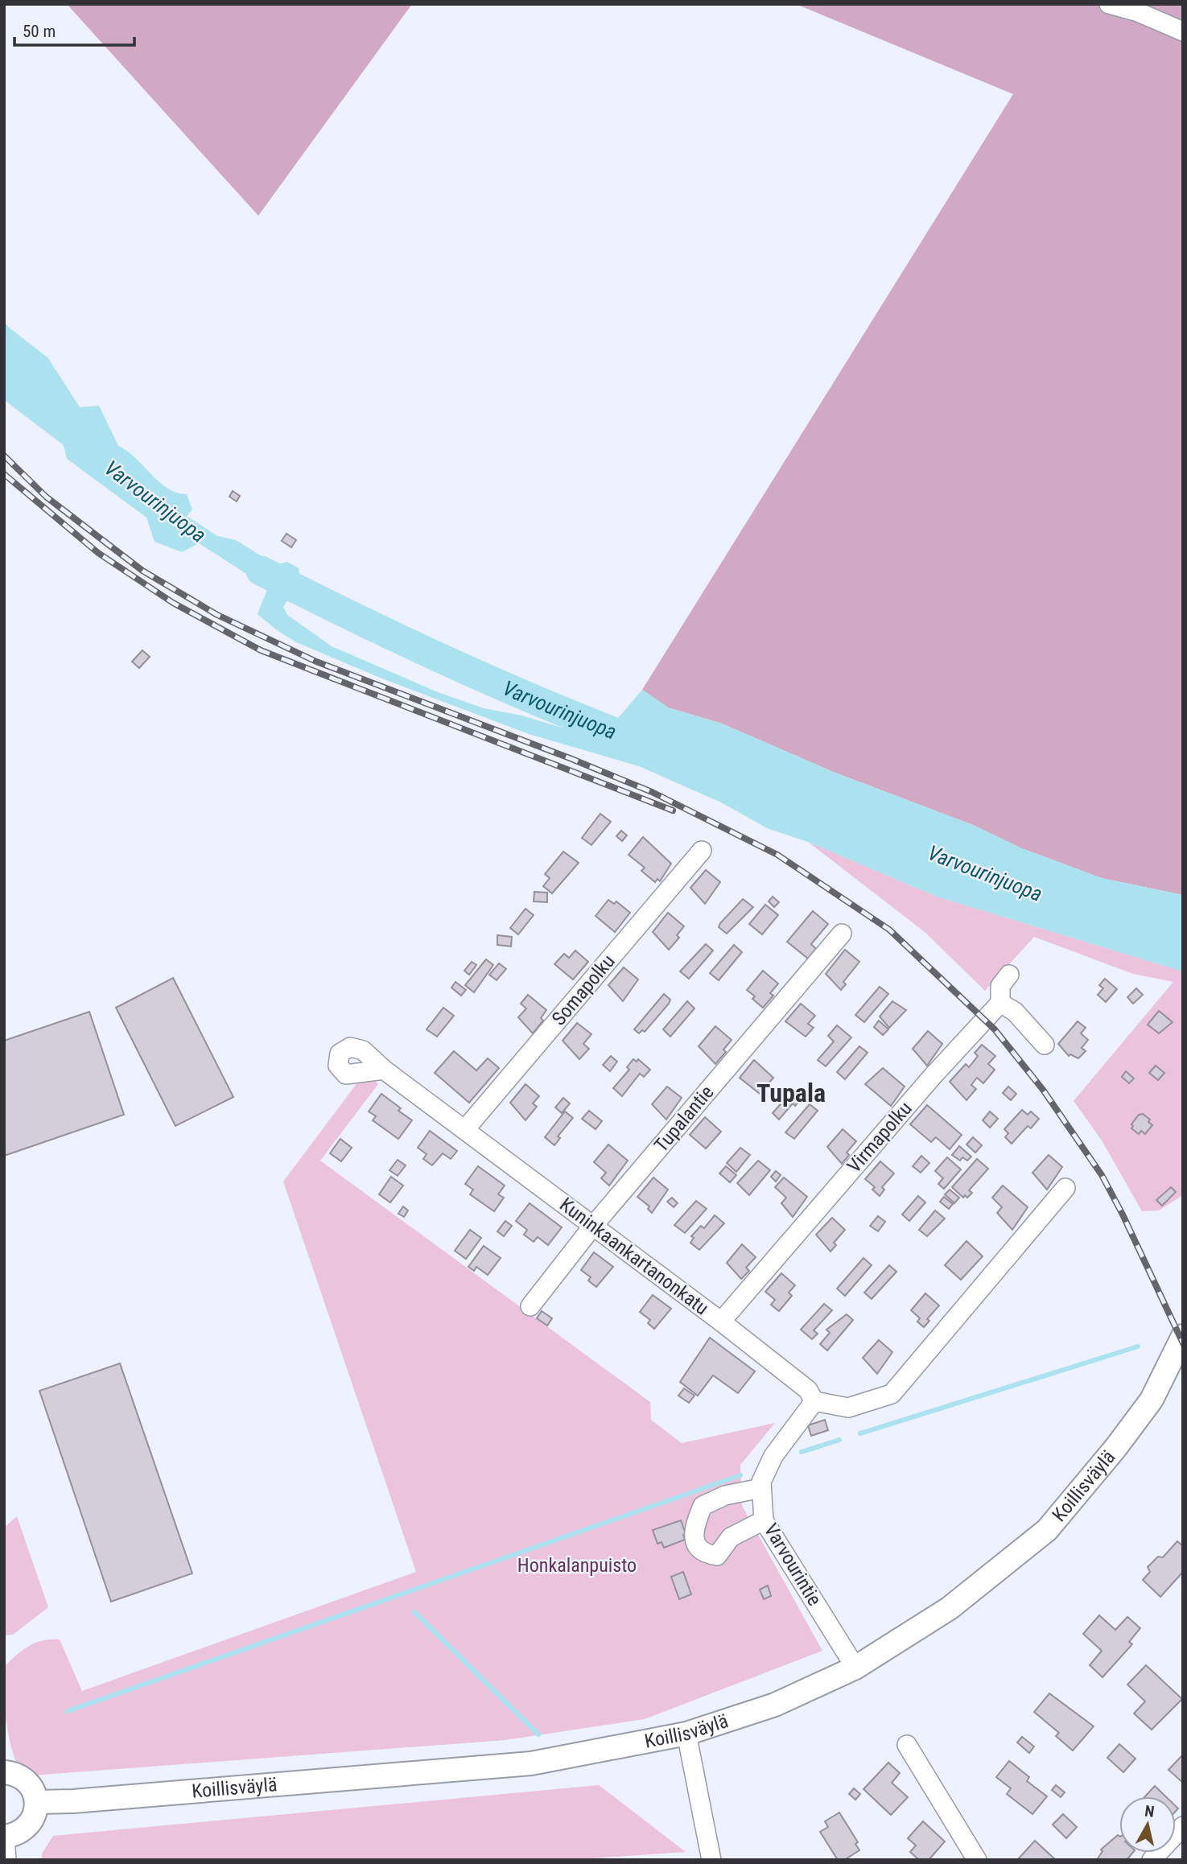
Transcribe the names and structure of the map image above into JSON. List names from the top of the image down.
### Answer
{
  "streets": {
    "main road": ["Koillisväylä"],
    "street": [
      "Somapolku",
      "Tupalantie",
      "Virmapolku",
      "Kuninkaankartanonkatu",
      "Varvourintie"
    ]
  },
  "crossings": [
    ["Somapolku", "Kuninkaankartanonkatu"],
    ["Tupalantie", "Kuninkaankartanonkatu"],
    ["Virmapolku", "Kuninkaankartanonkatu"],
    ["Kuninkaankartanonkatu", "Varvourintie"],
    ["Koillisväylä", "Varvourintie"]
  ],
  "districts": ["Tupala"],
  "water": ["Varvourinjuopa"],
  "parks": ["Honkalanpuisto"],
  "scale_bar": "50 m",
  "north": "top"
}
